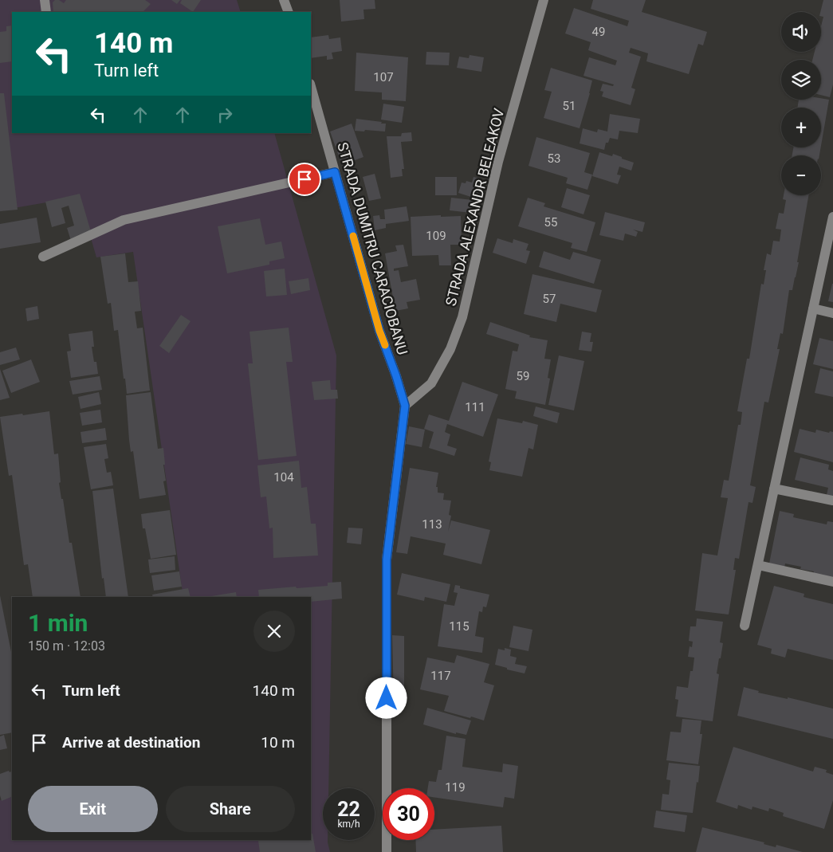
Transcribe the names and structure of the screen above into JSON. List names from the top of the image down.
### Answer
{
  "streets": {
    "street": ["STRADA ALEXANDR BELEAKOV", "STRADA DUMITRU CARACIOBANU"]
  },
  "crossings": [
    ["STRADA ALEXANDR BELEAKOV", "STRADA DUMITRU CARACIOBANU"]
  ],
  "house_numbers": [
    "49",
    "107",
    "51",
    "53",
    "55",
    "109",
    "57",
    "59",
    "111",
    "104",
    "113",
    "115",
    "117",
    "119"
  ],
  "page": {
    "map_buttons": ["+", "−"],
    "turn": ["140 m", "Turn left"],
    "heading": ["1 min", "150 m · 12:03"],
    "list": [
      {
        "name": "Turn left",
        "value": "140 m"
      },
      {
        "name": "Arrive at destination",
        "value": "10 m"
      }
    ],
    "buttons": ["Exit", "Share"],
    "speed": "22 km/h",
    "limit": "30"
  }
}
